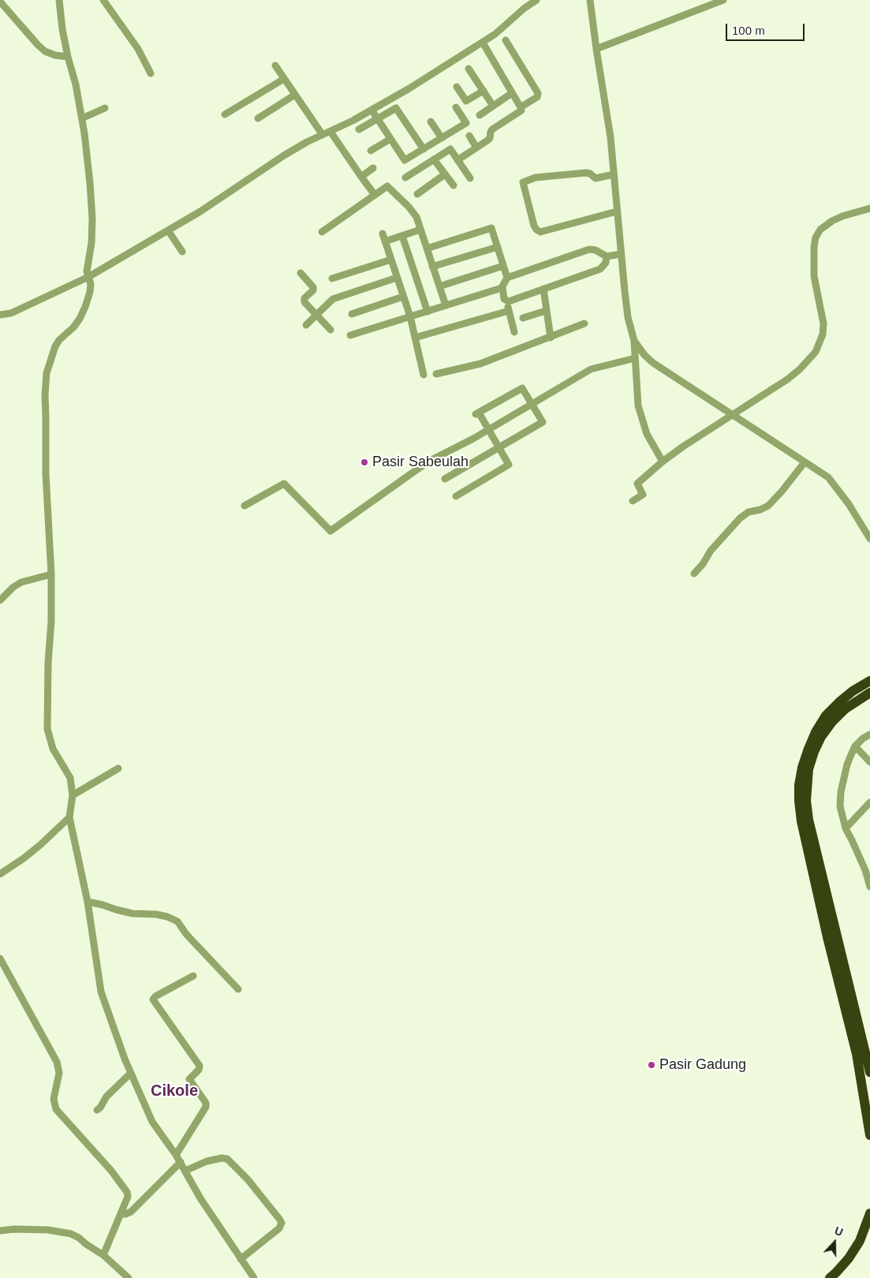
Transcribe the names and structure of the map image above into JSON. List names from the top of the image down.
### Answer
{
  "districts": ["Cikole"],
  "places": ["Pasir Sabeulah", "Pasir Gadung"],
  "scale_bar": "100 m",
  "north": "top"
}
